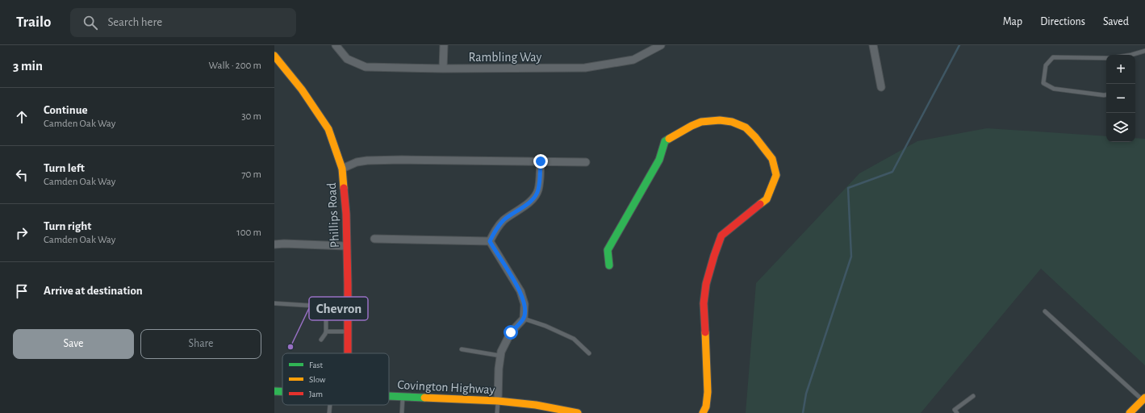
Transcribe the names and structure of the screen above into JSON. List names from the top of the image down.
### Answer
{
  "streets": {
    "street": ["Rambling Way", "Phillips Road", "Covington Highway"]
  },
  "places": ["Chevron"],
  "legend": ["Fast", "Slow", "Jam"],
  "page": {
    "header": "Trailo",
    "search": "Search here",
    "nav": ["Map", "Directions", "Saved"],
    "heading": ["3 min", "Walk · 200 m"],
    "map_buttons": ["+", "−"],
    "list": [
      ["Continue", "Camden Oak Way", "30 m"],
      ["Turn left", "Camden Oak Way", "70 m"],
      ["Turn right", "Camden Oak Way", "100 m"],
      "Arrive at destination"
    ],
    "buttons": ["Save", "Share"]
  }
}
